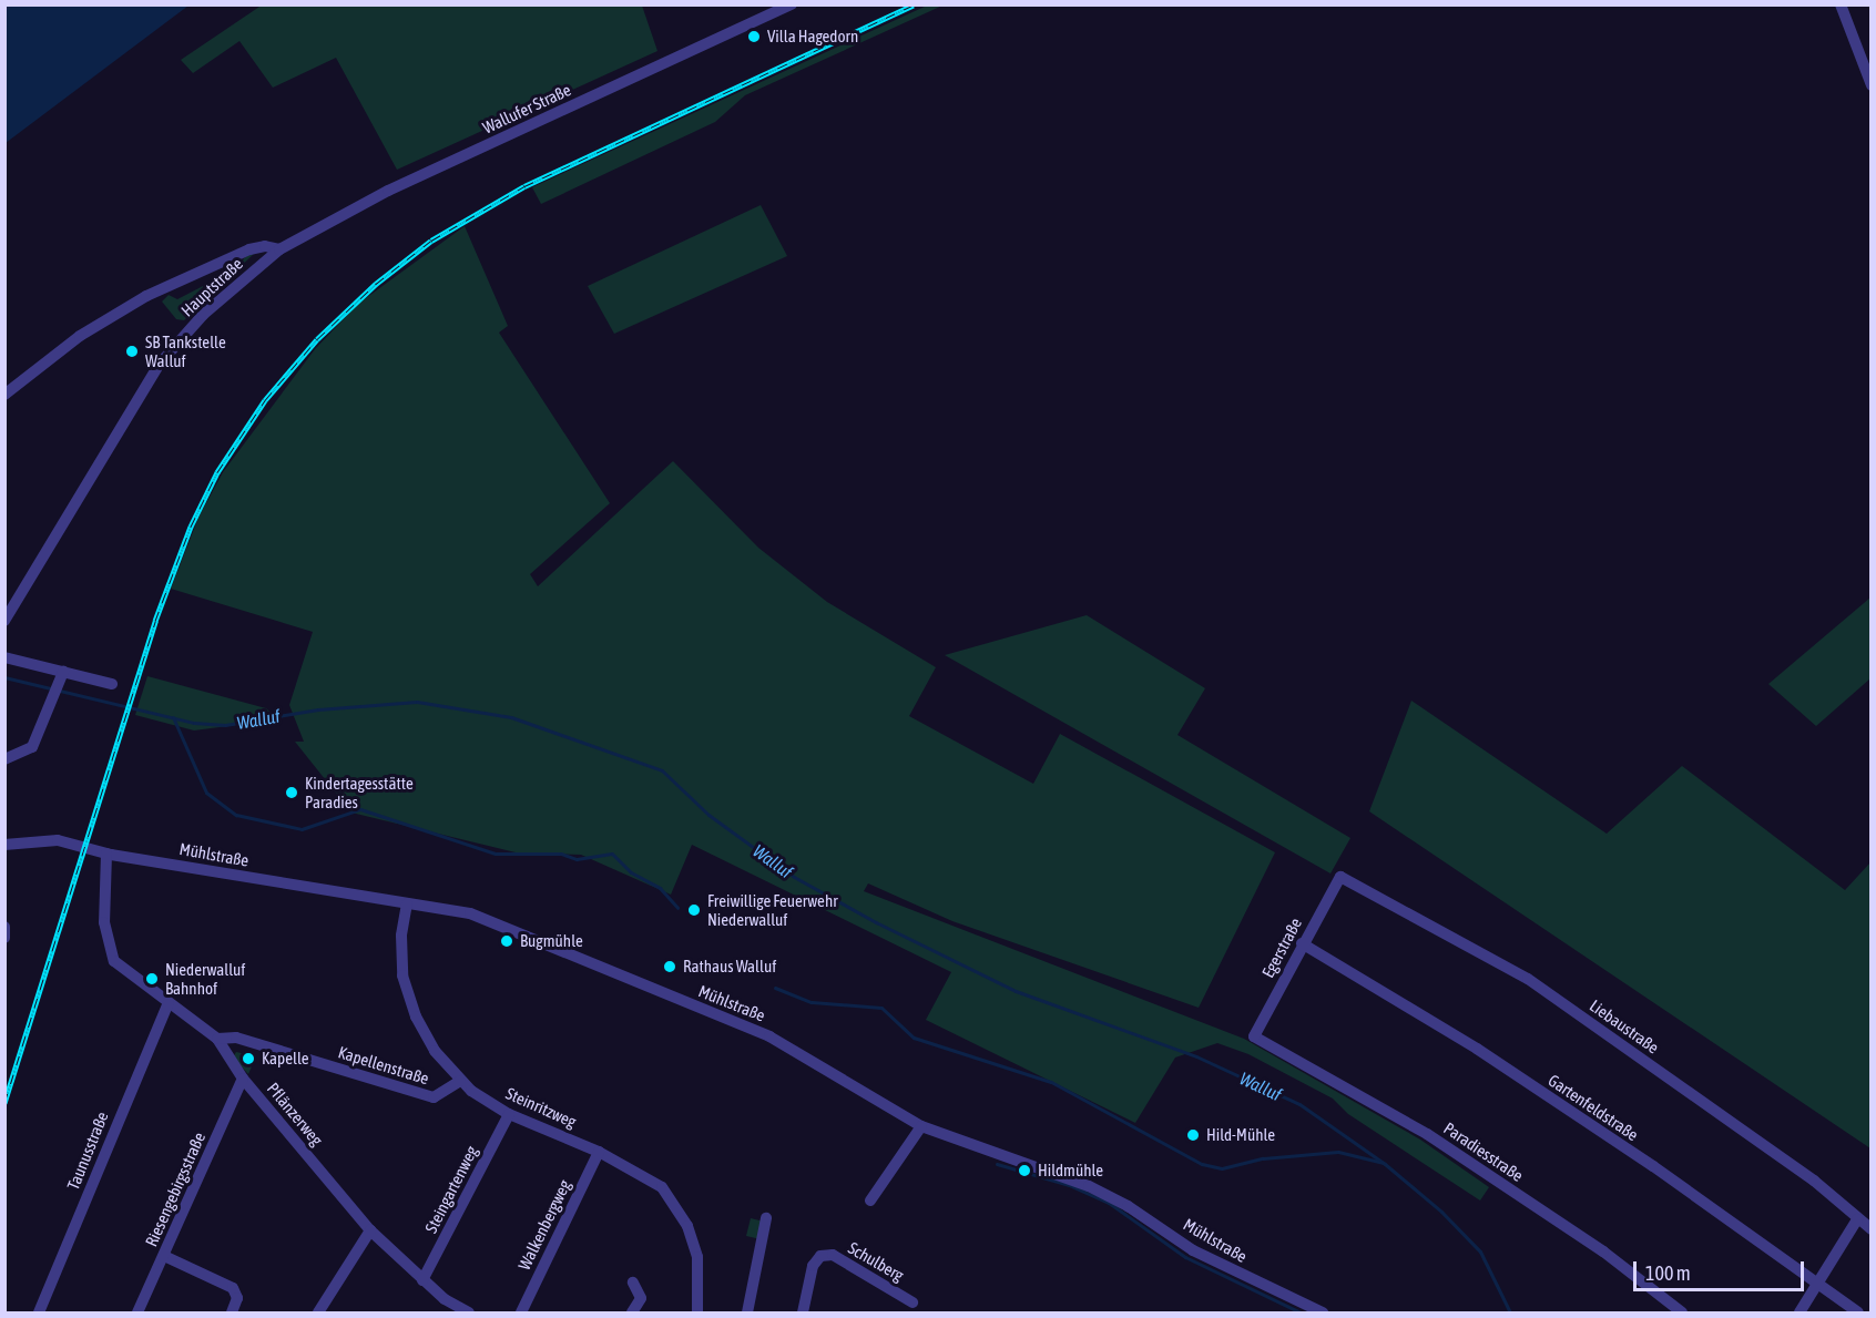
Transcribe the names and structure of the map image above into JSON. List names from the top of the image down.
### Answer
{
  "streets": {
    "street": [
      "Wallufer Straße",
      "Hauptstraße",
      "Mühlstraße",
      "Egerstraße",
      "Liebaustraße",
      "Kapellenstraße",
      "Steinritzweg",
      "Gartenfeldstraße",
      "Pflänzerweg",
      "Taunusstraße",
      "Paradiesstraße",
      "Riesengebirgsstraße",
      "Steingartenweg",
      "Walkenbergweg",
      "Schulberg"
    ]
  },
  "crossings": [
    ["Wallufer Straße", "Hauptstraße"],
    ["Mühlstraße", "Steinritzweg"],
    ["Mühlstraße", "Pflänzerweg"],
    ["Egerstraße", "Liebaustraße"],
    ["Egerstraße", "Gartenfeldstraße"],
    ["Egerstraße", "Paradiesstraße"],
    ["Kapellenstraße", "Steinritzweg"],
    ["Kapellenstraße", "Pflänzerweg"],
    ["Steinritzweg", "Steingartenweg"],
    ["Steinritzweg", "Walkenbergweg"],
    ["Pflänzerweg", "Taunusstraße"],
    ["Pflänzerweg", "Riesengebirgsstraße"],
    ["Pflänzerweg", "Steingartenweg"]
  ],
  "water": ["Walluf"],
  "places": [
    "Villa Hagedorn",
    "SB Tankstelle Walluf",
    "Kindertagesstätte Paradies",
    "Freiwillige Feuerwehr Niederwalluf",
    "Bugmühle",
    "Rathaus Walluf",
    "Niederwalluf Bahnhof",
    "Kapelle",
    "Hild-Mühle",
    "Hildmühle"
  ],
  "scale_bar": "100 m"
}
